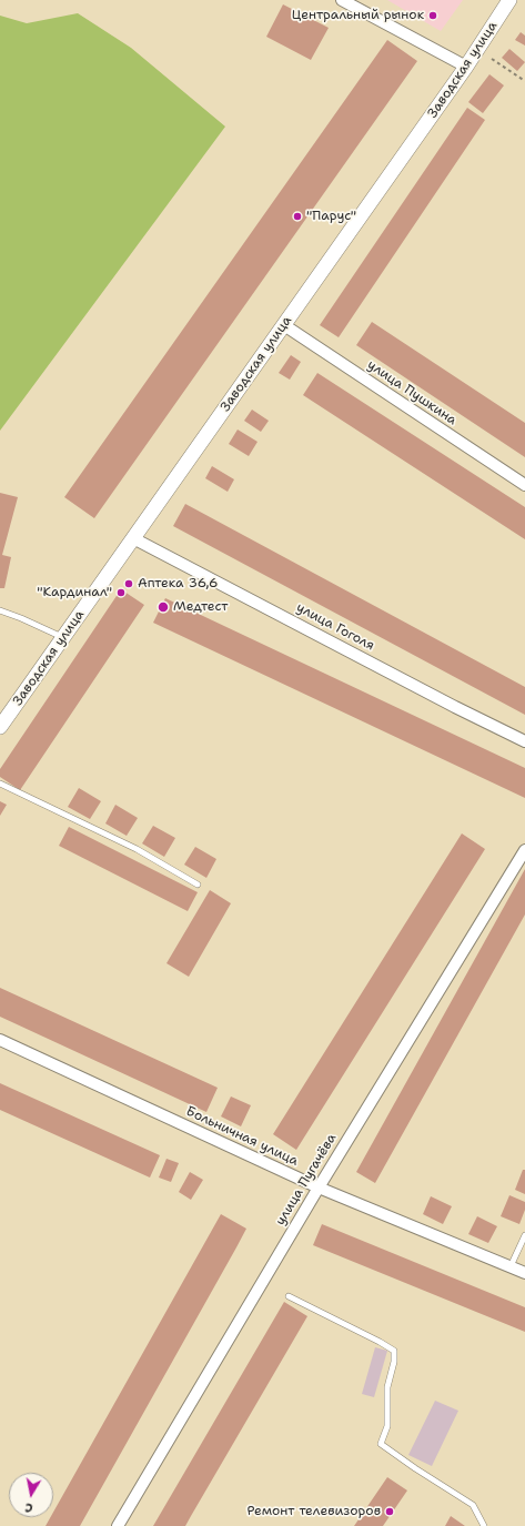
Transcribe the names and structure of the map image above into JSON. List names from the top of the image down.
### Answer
{
  "streets": {
    "street": [
      "Заводская улица",
      "улица Пушкина",
      "улица Гоголя",
      "Больничная улица",
      "улица Пугачёва"
    ]
  },
  "crossings": [
    ["Заводская улица", "улица Пушкина"],
    ["Заводская улица", "улица Гоголя"],
    ["Больничная улица", "улица Пугачёва"]
  ],
  "places": [
    "Центральный рынок",
    "\"Парус\"",
    "Аптека 36,6",
    "\"Кардинал\"",
    "Медтест",
    "Ремонт телевизоров"
  ],
  "north": "bottom"
}
